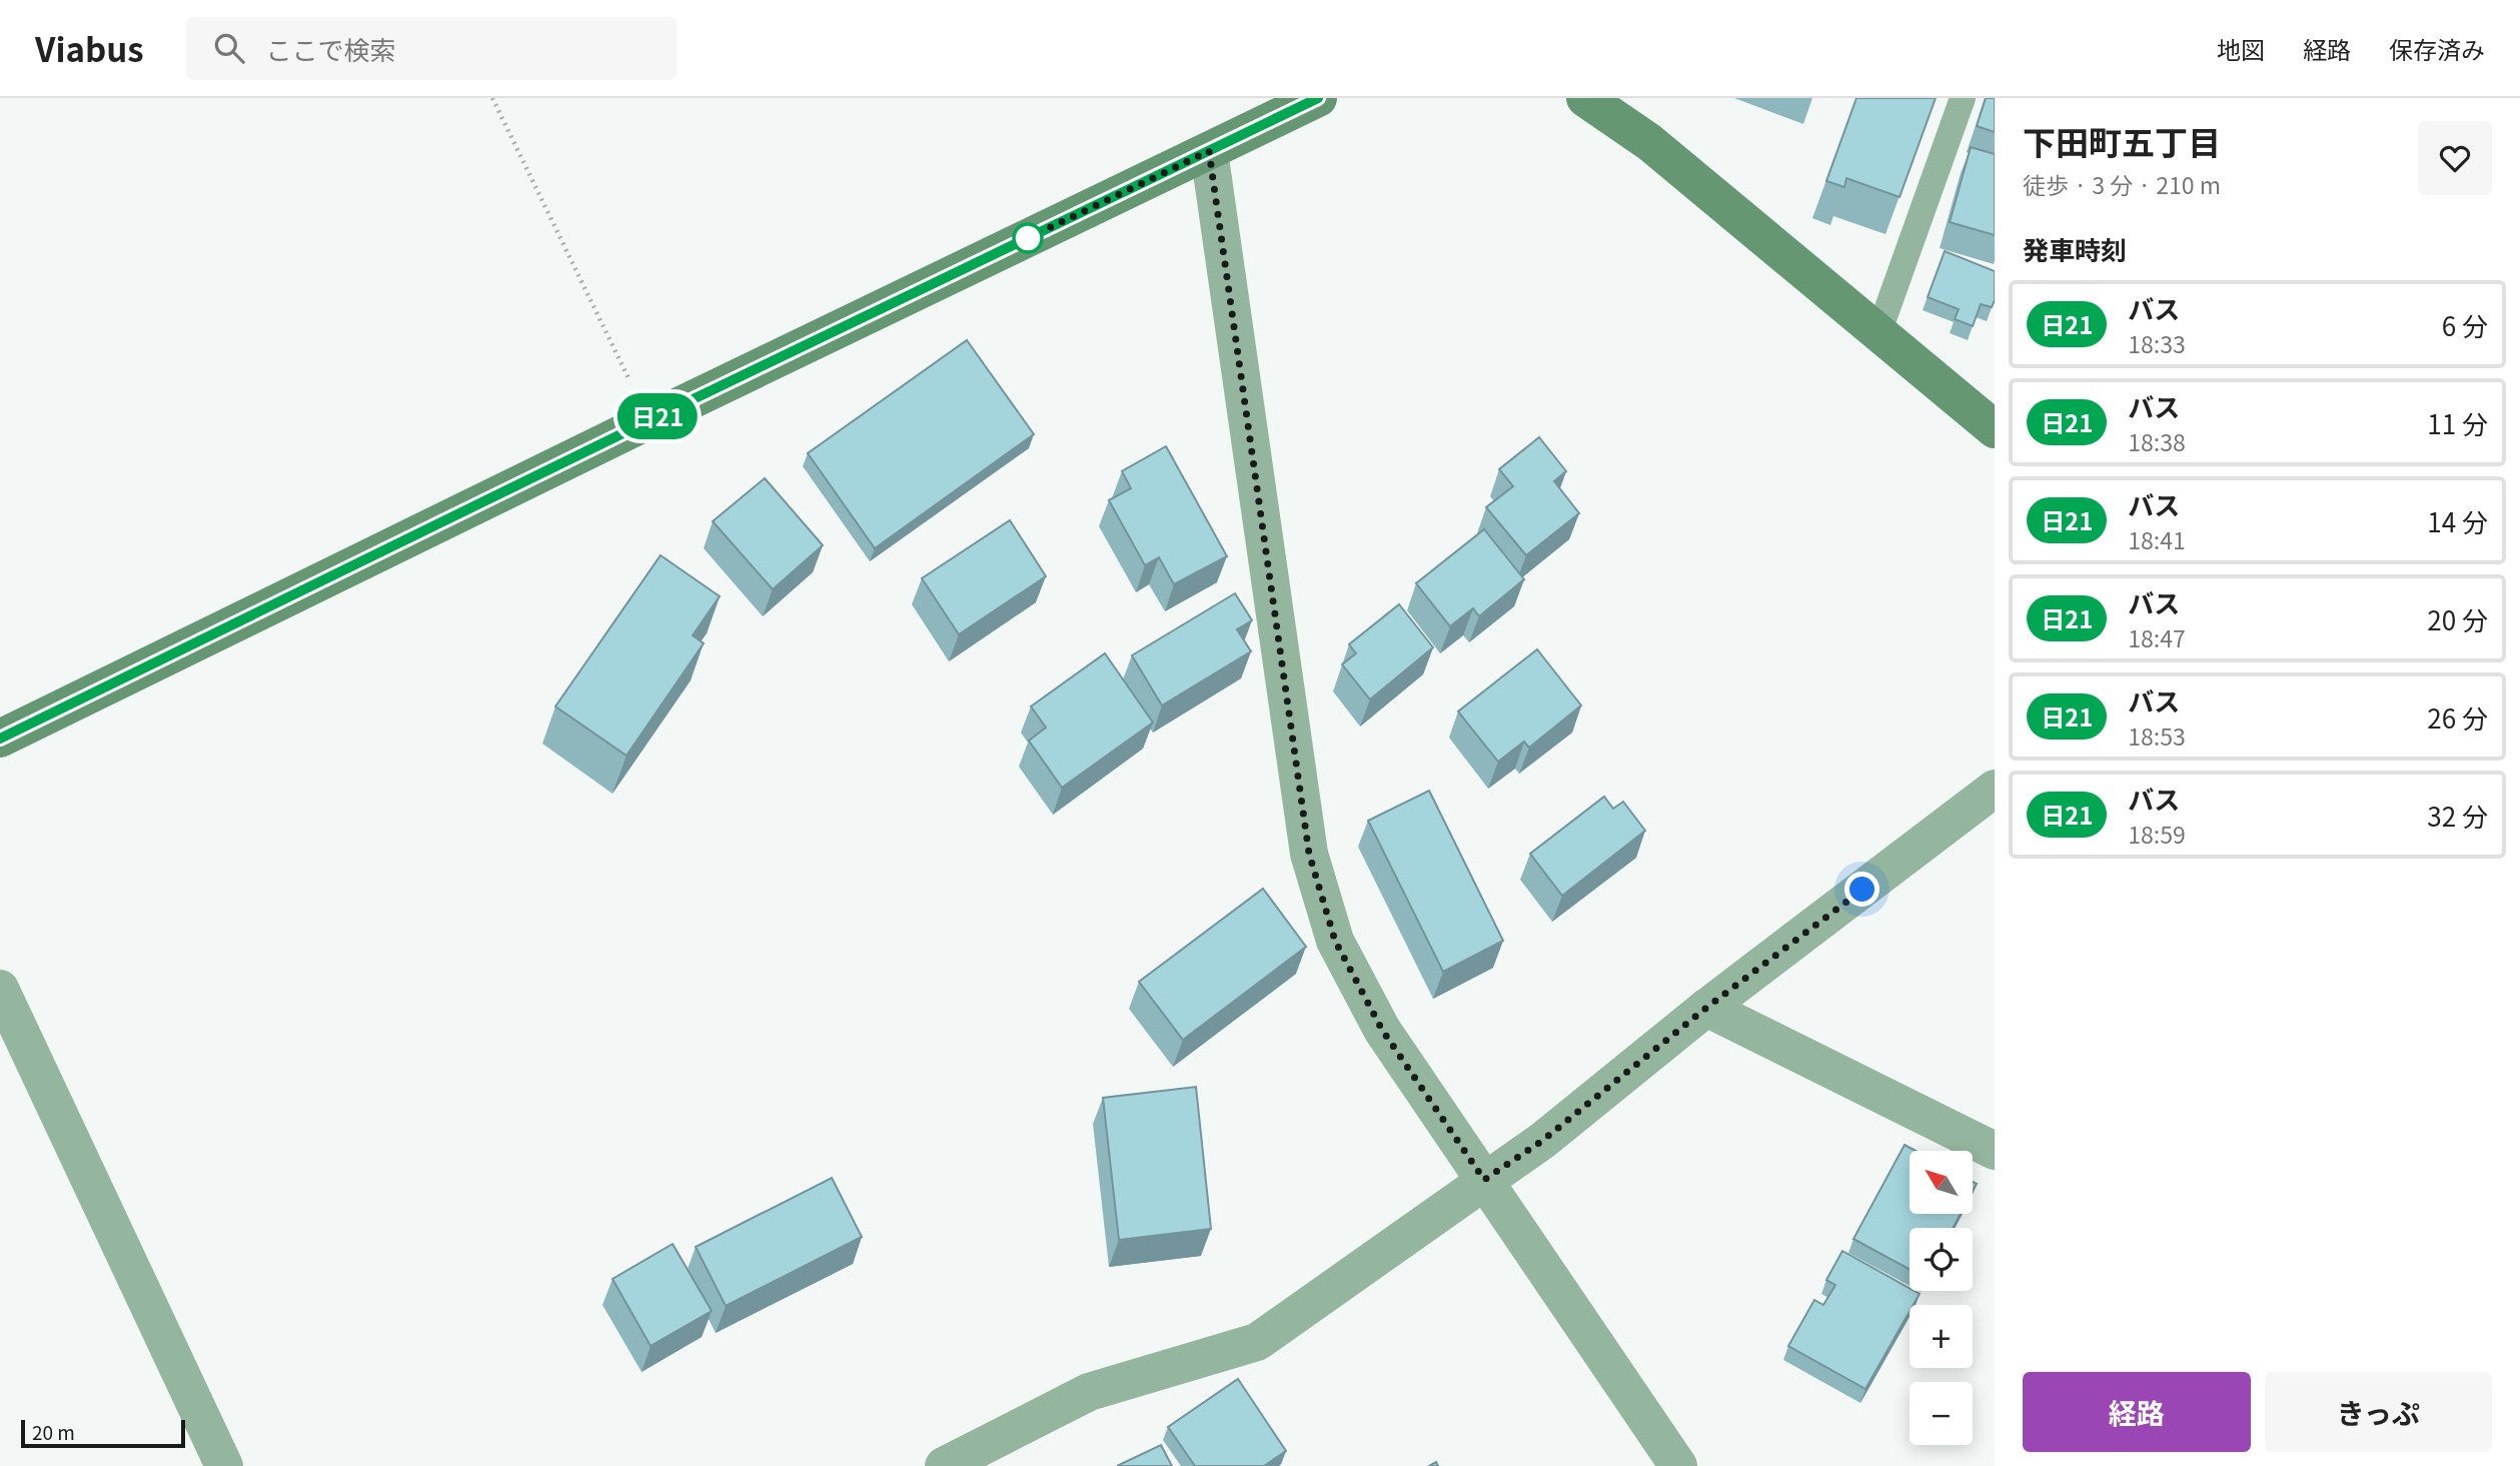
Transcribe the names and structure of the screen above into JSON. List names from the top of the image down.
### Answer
{
  "lines": ["bus line 日21"],
  "scale_bar": "20 m",
  "north": "top left",
  "page": {
    "header": "Viabus",
    "search": "ここで検索",
    "nav": ["地図", "経路", "保存済み"],
    "on_map": "日21",
    "heading": [
      ["下田町五丁目", "徒歩 · 3 分 · 210 m"],
      "発車時刻"
    ],
    "list": [
      {
        "mark": "日21",
        "name": "バス",
        "note": "18:33",
        "value": "6 分"
      },
      {
        "mark": "日21",
        "name": "バス",
        "note": "18:38",
        "value": "11 分"
      },
      {
        "mark": "日21",
        "name": "バス",
        "note": "18:41",
        "value": "14 分"
      },
      {
        "mark": "日21",
        "name": "バス",
        "note": "18:47",
        "value": "20 分"
      },
      {
        "mark": "日21",
        "name": "バス",
        "note": "18:53",
        "value": "26 分"
      },
      {
        "mark": "日21",
        "name": "バス",
        "note": "18:59",
        "value": "32 分"
      }
    ],
    "map_buttons": ["+", "−"],
    "buttons": ["経路", "きっぷ"],
    "scale": "20 m"
  }
}
